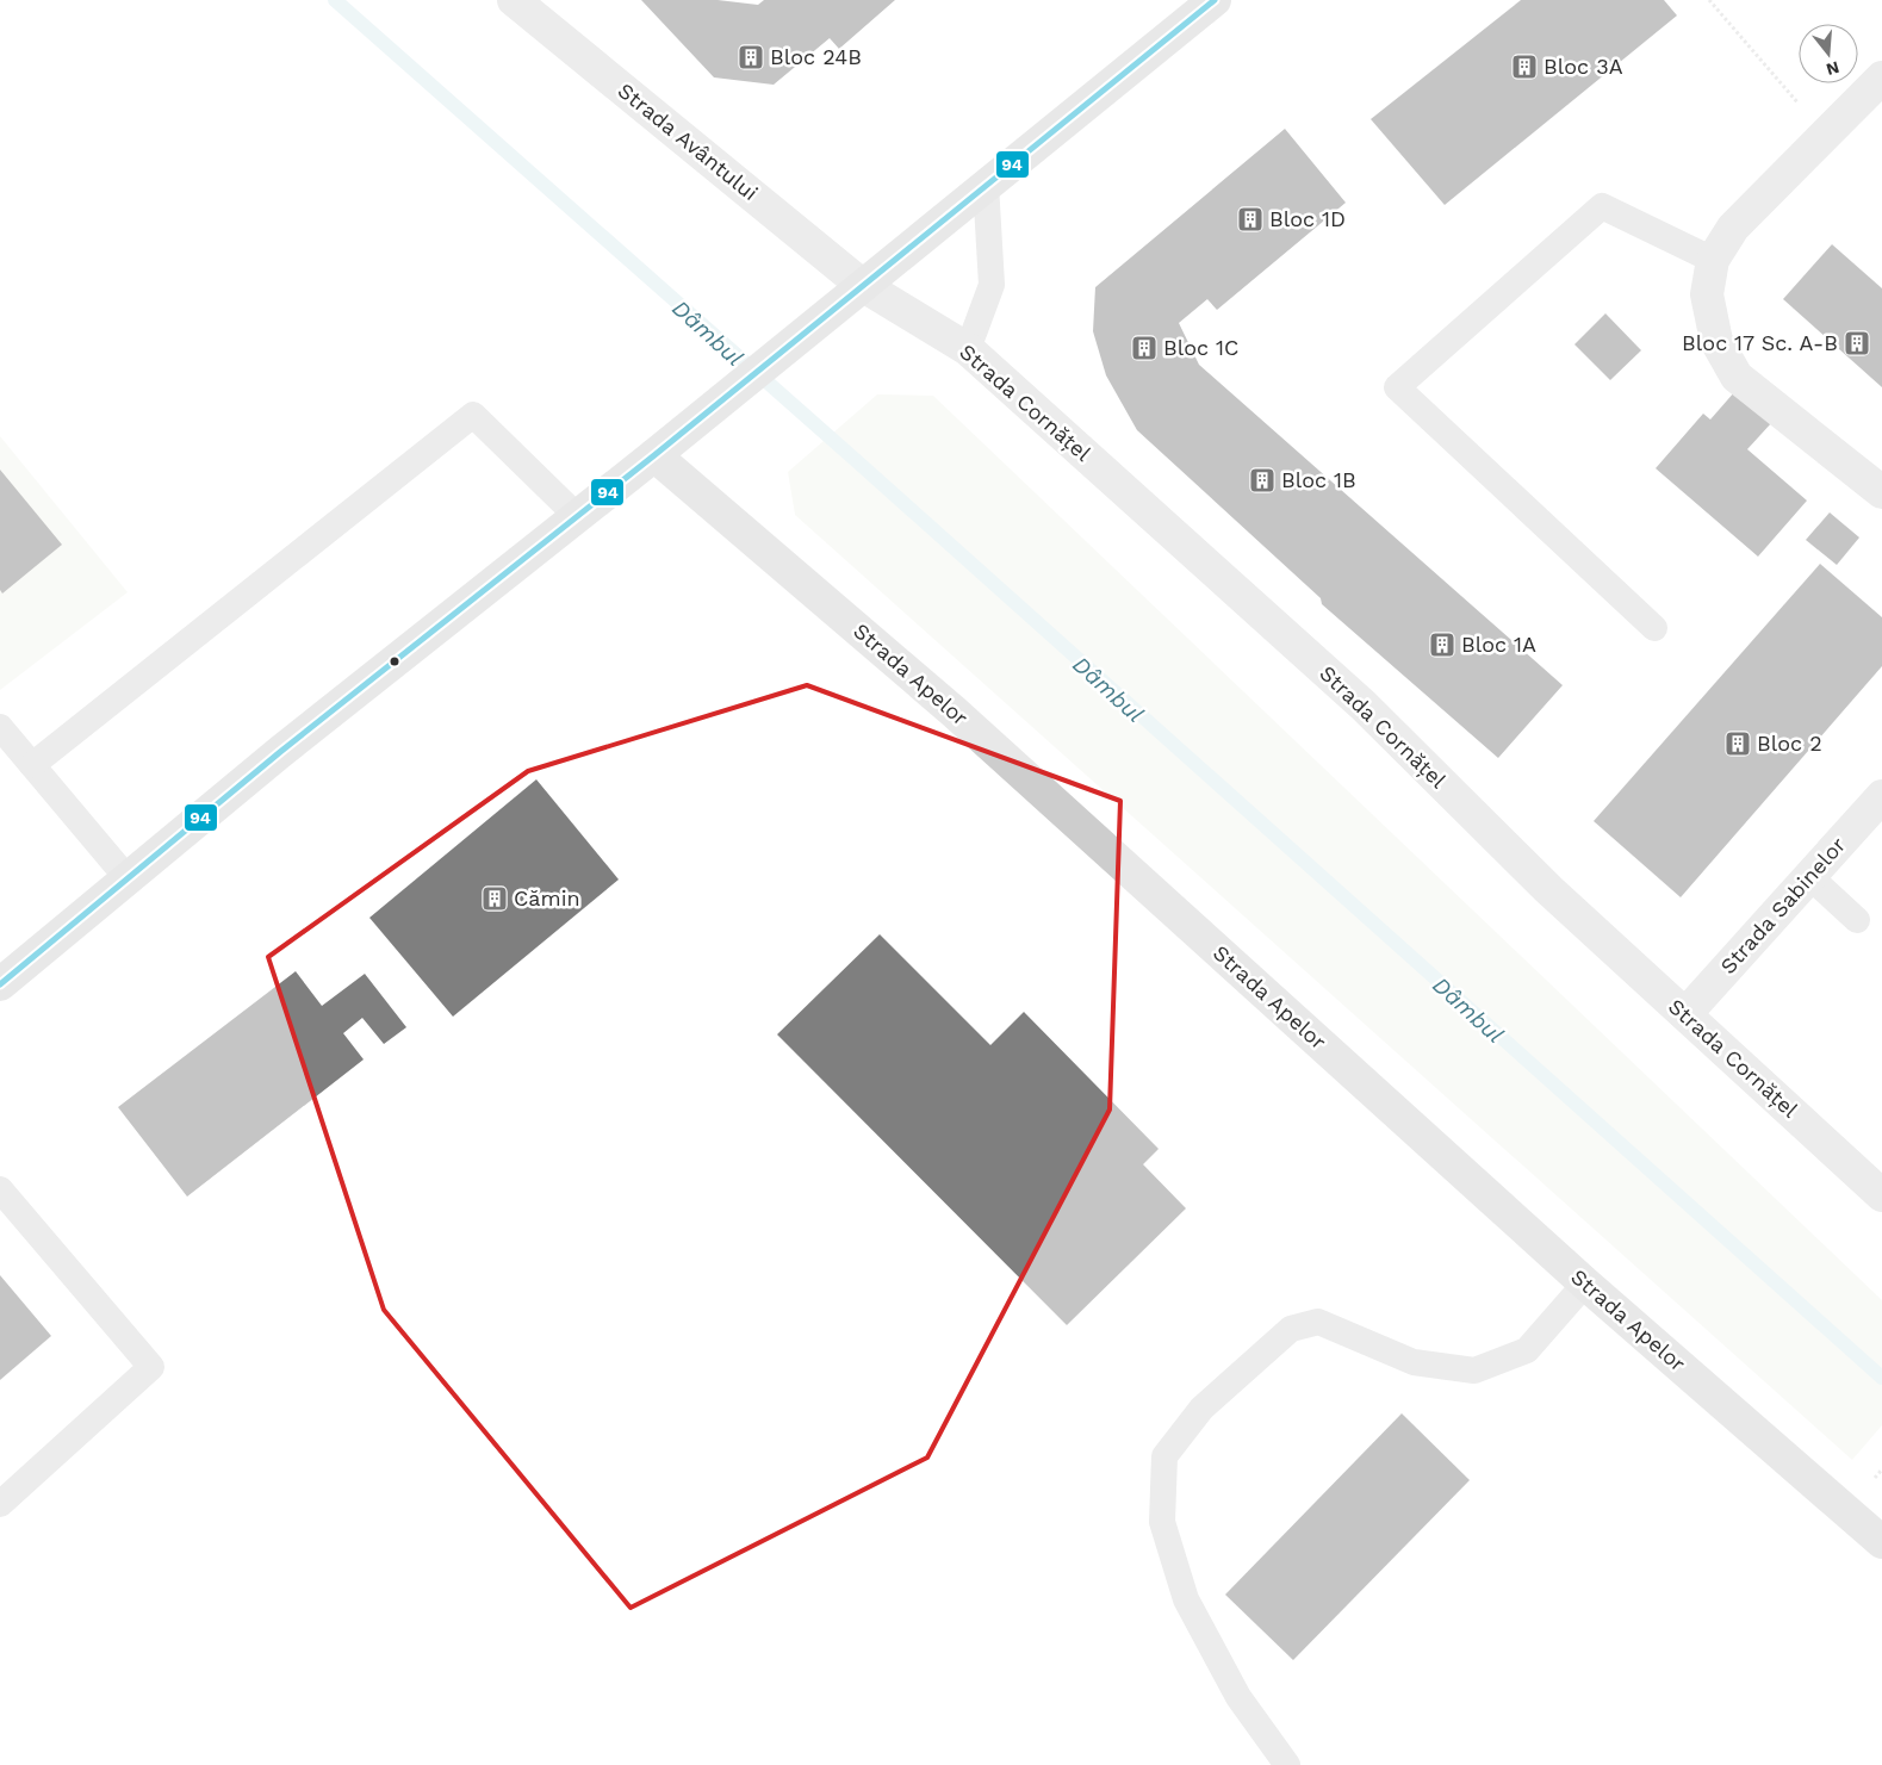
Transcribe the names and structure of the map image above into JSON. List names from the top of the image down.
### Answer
{
  "streets": {
    "street": [
      "Strada Avântului",
      "Strada Cornățel",
      "Strada Apelor",
      "Strada Sabinelor"
    ]
  },
  "crossings": [
    ["Strada Avântului", "Strada Cornățel"],
    ["Strada Cornățel", "Strada Sabinelor"]
  ],
  "water": ["Dâmbul"],
  "places": {
    "building": [
      "Bloc 24B",
      "Bloc 3A",
      "Bloc 1D",
      "Bloc 17 Sc. A-B",
      "Bloc 1C",
      "Bloc 1B",
      "Bloc 1A",
      "Bloc 2",
      "Cămin"
    ]
  },
  "lines": ["transit line 94"],
  "north": "bottom"
}
